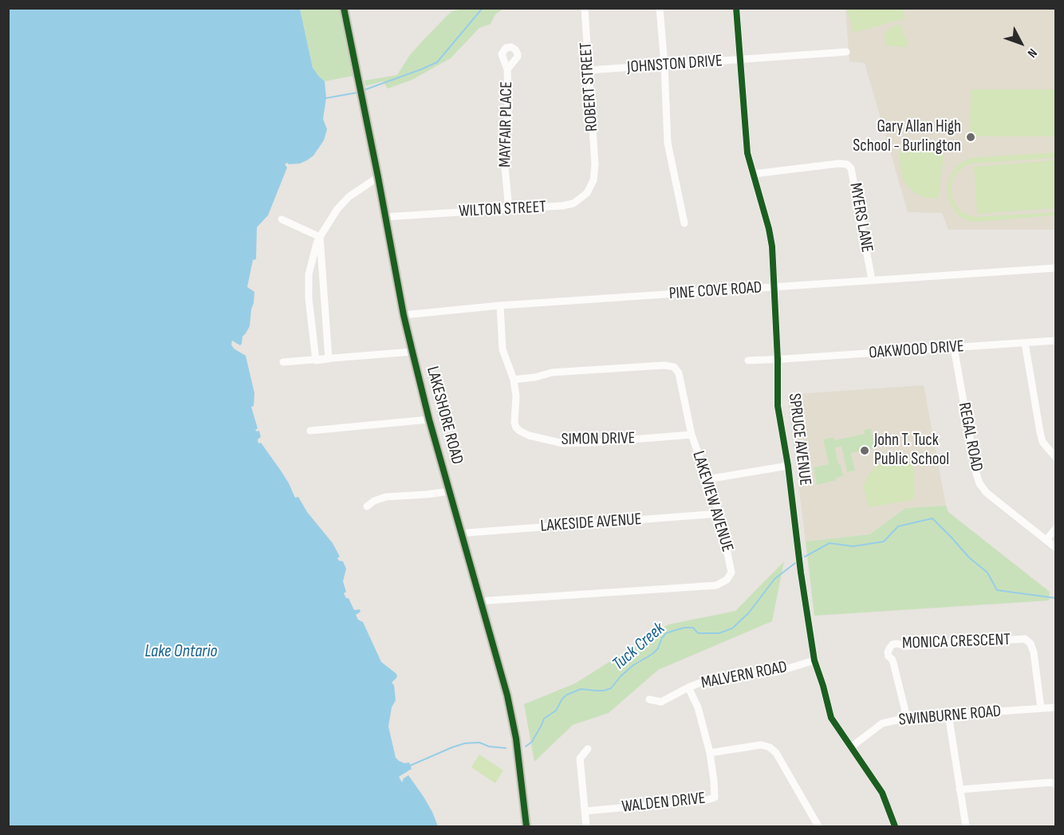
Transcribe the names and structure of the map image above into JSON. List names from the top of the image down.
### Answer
{
  "streets": {
    "main road": ["LAKESHORE ROAD"],
    "street": [
      "JOHNSTON DRIVE",
      "ROBERT STREET",
      "MAYFAIR PLACE",
      "WILTON STREET",
      "MYERS LANE",
      "PINE COVE ROAD",
      "OAKWOOD DRIVE",
      "REGAL ROAD",
      "SIMON DRIVE",
      "SPRUCE AVENUE",
      "LAKEVIEW AVENUE",
      "LAKESIDE AVENUE",
      "MONICA CRESCENT",
      "MALVERN ROAD",
      "SWINBURNE ROAD",
      "WALDEN DRIVE"
    ]
  },
  "crossings": [
    ["JOHNSTON DRIVE", "ROBERT STREET"],
    ["JOHNSTON DRIVE", "SPRUCE AVENUE"],
    ["ROBERT STREET", "WILTON STREET"],
    ["MAYFAIR PLACE", "WILTON STREET"],
    ["WILTON STREET", "LAKESHORE ROAD"],
    ["MYERS LANE", "PINE COVE ROAD"],
    ["MYERS LANE", "SPRUCE AVENUE"],
    ["PINE COVE ROAD", "LAKESHORE ROAD"],
    ["PINE COVE ROAD", "SIMON DRIVE"],
    ["PINE COVE ROAD", "SPRUCE AVENUE"],
    ["OAKWOOD DRIVE", "REGAL ROAD"],
    ["OAKWOOD DRIVE", "SPRUCE AVENUE"],
    ["LAKESHORE ROAD", "LAKEVIEW AVENUE"],
    ["LAKESHORE ROAD", "LAKESIDE AVENUE"],
    ["SIMON DRIVE", "LAKEVIEW AVENUE"],
    ["SPRUCE AVENUE", "MALVERN ROAD"],
    ["SPRUCE AVENUE", "SWINBURNE ROAD"],
    ["LAKEVIEW AVENUE", "LAKESIDE AVENUE"],
    ["MONICA CRESCENT", "SWINBURNE ROAD"],
    ["MALVERN ROAD", "WALDEN DRIVE"]
  ],
  "water": ["Tuck Creek", "Lake Ontario"],
  "places": ["Gary Allan High School - Burlington", "John T. Tuck Public School"],
  "north": "bottom right"
}
